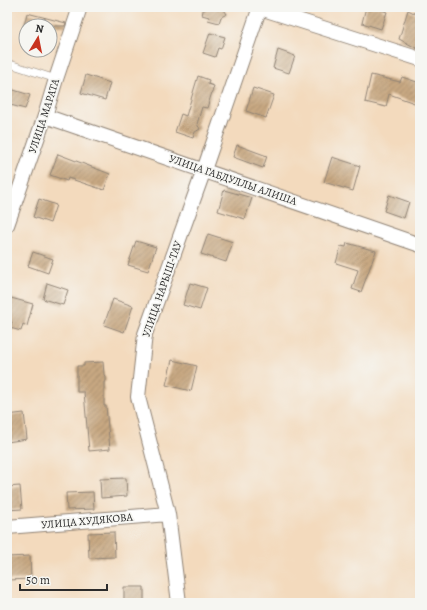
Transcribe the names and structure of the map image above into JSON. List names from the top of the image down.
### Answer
{
  "streets": {
    "street": [
      "УЛИЦА МАРАТА",
      "УЛИЦА ГАБДУЛЛЫ АЛИША",
      "УЛИЦА НАРЫШ-ТАУ",
      "УЛИЦА ХУДЯКОВА"
    ]
  },
  "crossings": [
    ["УЛИЦА МАРАТА", "УЛИЦА ГАБДУЛЛЫ АЛИША"],
    ["УЛИЦА ГАБДУЛЛЫ АЛИША", "УЛИЦА НАРЫШ-ТАУ"],
    ["УЛИЦА НАРЫШ-ТАУ", "УЛИЦА ХУДЯКОВА"]
  ],
  "scale_bar": "50 m",
  "north": "top"
}
